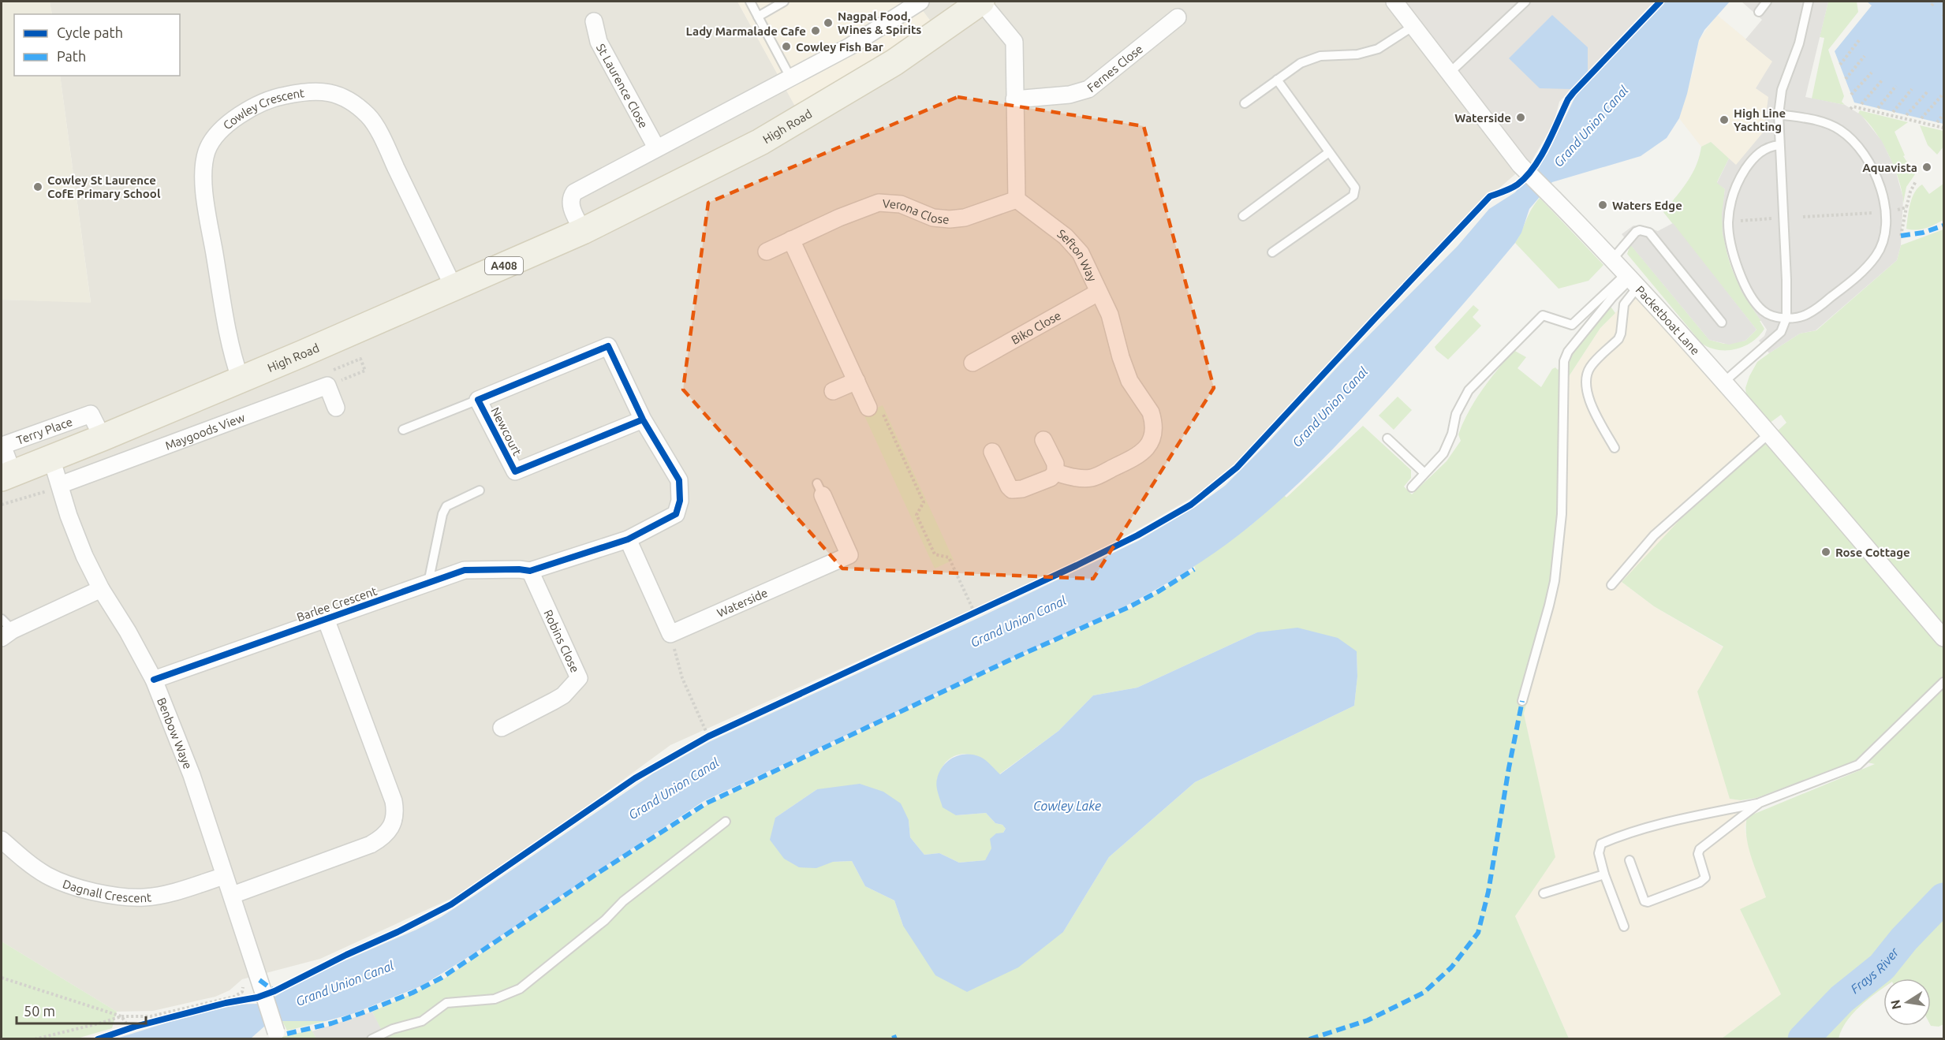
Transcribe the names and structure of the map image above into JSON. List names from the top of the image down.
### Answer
{
  "streets": {
    "main road": ["High Road", "A408"],
    "street": [
      "Fernes Close",
      "St Laurence Close",
      "Cowley Crescent",
      "Verona Close",
      "Sefton Way",
      "Packetboat Lane",
      "Biko Close",
      "Terry Place",
      "Maygoods View",
      "Newcourt",
      "Waterside",
      "Barlee Crescent",
      "Robins Close",
      "Benbow Waye",
      "Dagnall Crescent"
    ]
  },
  "crossings": [
    ["Cowley Crescent", "High Road"],
    ["High Road", "Terry Place"],
    ["High Road", "Benbow Waye"],
    ["Verona Close", "Sefton Way"],
    ["Sefton Way", "Biko Close"],
    ["Maygoods View", "Benbow Waye"],
    ["Newcourt", "Barlee Crescent"],
    ["Newcourt", "Robins Close"],
    ["Barlee Crescent", "Robins Close"],
    ["Barlee Crescent", "Benbow Waye"],
    ["Benbow Waye", "Dagnall Crescent"]
  ],
  "water": ["Grand Union Canal", "Cowley Lake", "Frays River"],
  "places": [
    "Nagpal Food, Wines & Spirits",
    "Lady Marmalade Cafe",
    "Cowley Fish Bar",
    "Waterside",
    "High Line Yachting",
    "Aquavista",
    "Cowley St Laurence CofE Primary School",
    "Waters Edge",
    "Rose Cottage"
  ],
  "legend": ["Cycle path", "Path"],
  "scale_bar": "50 m",
  "north": "left"
}
